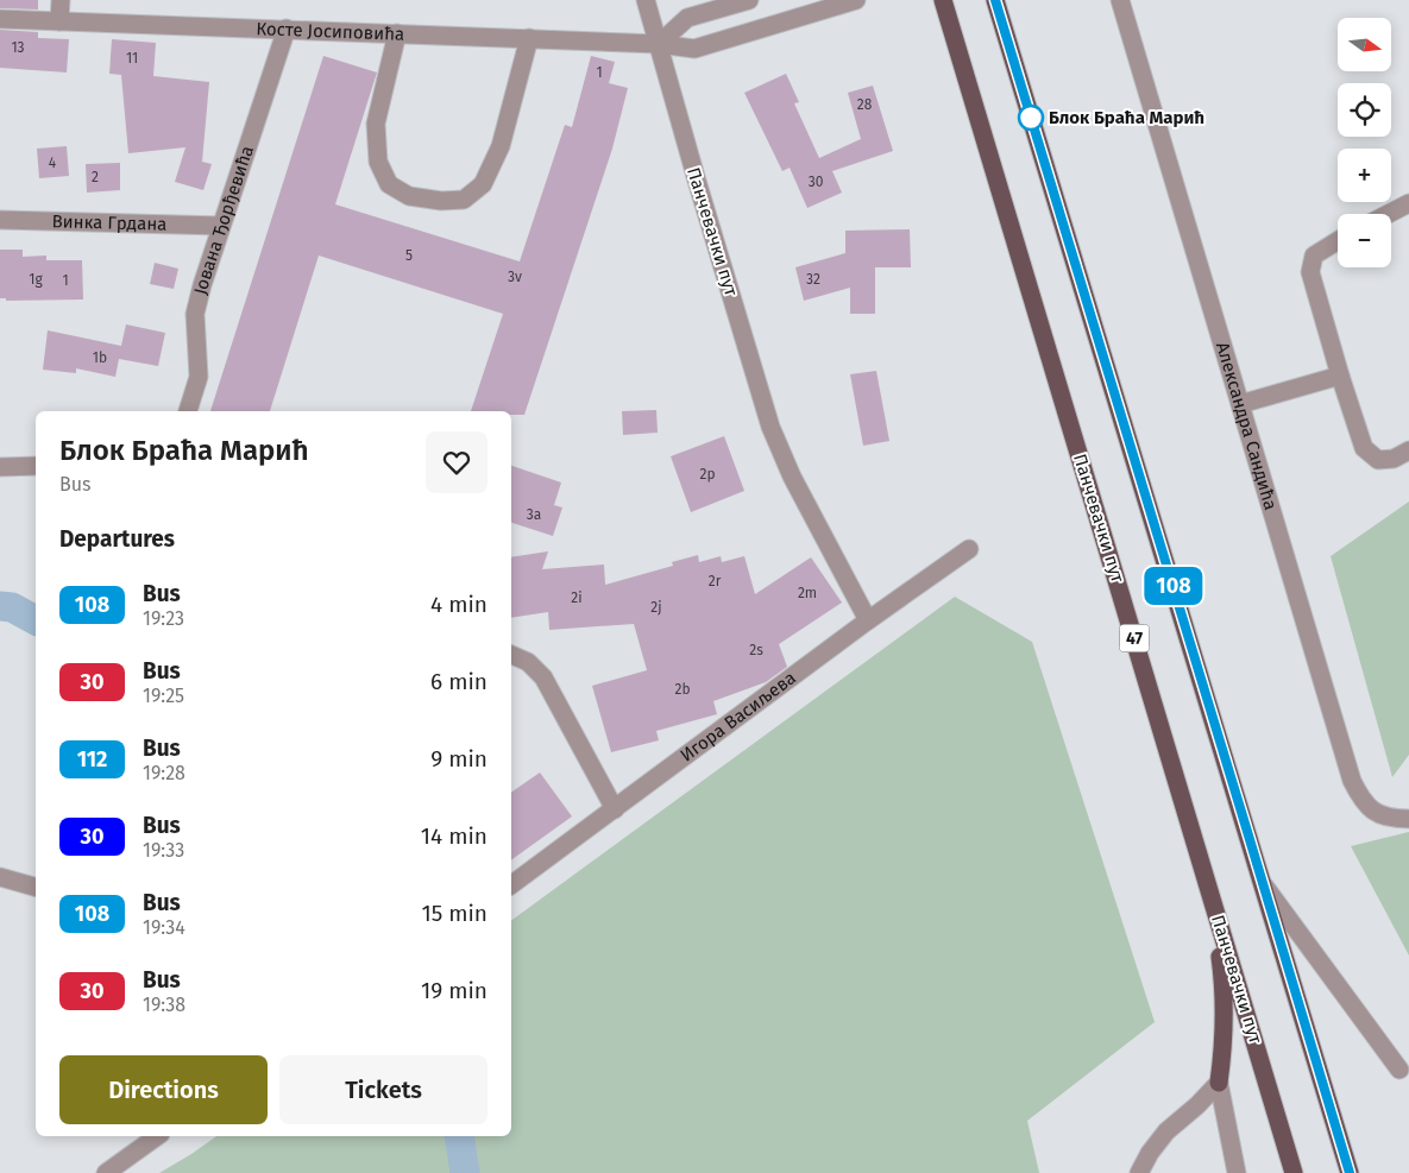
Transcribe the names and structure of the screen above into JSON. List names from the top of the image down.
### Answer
{
  "streets": {
    "main road": ["Панчевачки пут", "47"],
    "street": [
      "Косте Јосиповића",
      "Јована Ђорђевића",
      "Винка Грдана",
      "Александра Сандића",
      "Игора Васиљева"
    ]
  },
  "crossings": [
    ["Косте Јосиповића", "Јована Ђорђевића"],
    ["Косте Јосиповића", "Панчевачки пут"],
    ["Јована Ђорђевића", "Винка Грдана"],
    ["Панчевачки пут", "Игора Васиљева"]
  ],
  "places": ["Блок Браћа Марић"],
  "lines": ["bus line 108"],
  "house_numbers": [
    "13",
    "11",
    "1",
    "28",
    "4",
    "2",
    "30",
    "5",
    "3v",
    "1g",
    "32",
    "1",
    "1b",
    "2p",
    "3a",
    "2r",
    "2m",
    "2i",
    "2j",
    "2s",
    "2b"
  ],
  "north": "right",
  "page": {
    "on_map": "108",
    "map_buttons": ["+", "−"],
    "heading": [
      ["Блок Браћа Марић", "Bus"],
      "Departures"
    ],
    "list": [
      {
        "mark": "108",
        "name": "Bus",
        "note": "19:23",
        "value": "4 min"
      },
      {
        "mark": "30",
        "name": "Bus",
        "note": "19:25",
        "value": "6 min"
      },
      {
        "mark": "112",
        "name": "Bus",
        "note": "19:28",
        "value": "9 min"
      },
      {
        "mark": "30",
        "name": "Bus",
        "note": "19:33",
        "value": "14 min"
      },
      {
        "mark": "108",
        "name": "Bus",
        "note": "19:34",
        "value": "15 min"
      },
      {
        "mark": "30",
        "name": "Bus",
        "note": "19:38",
        "value": "19 min"
      }
    ],
    "buttons": ["Directions", "Tickets"]
  }
}
